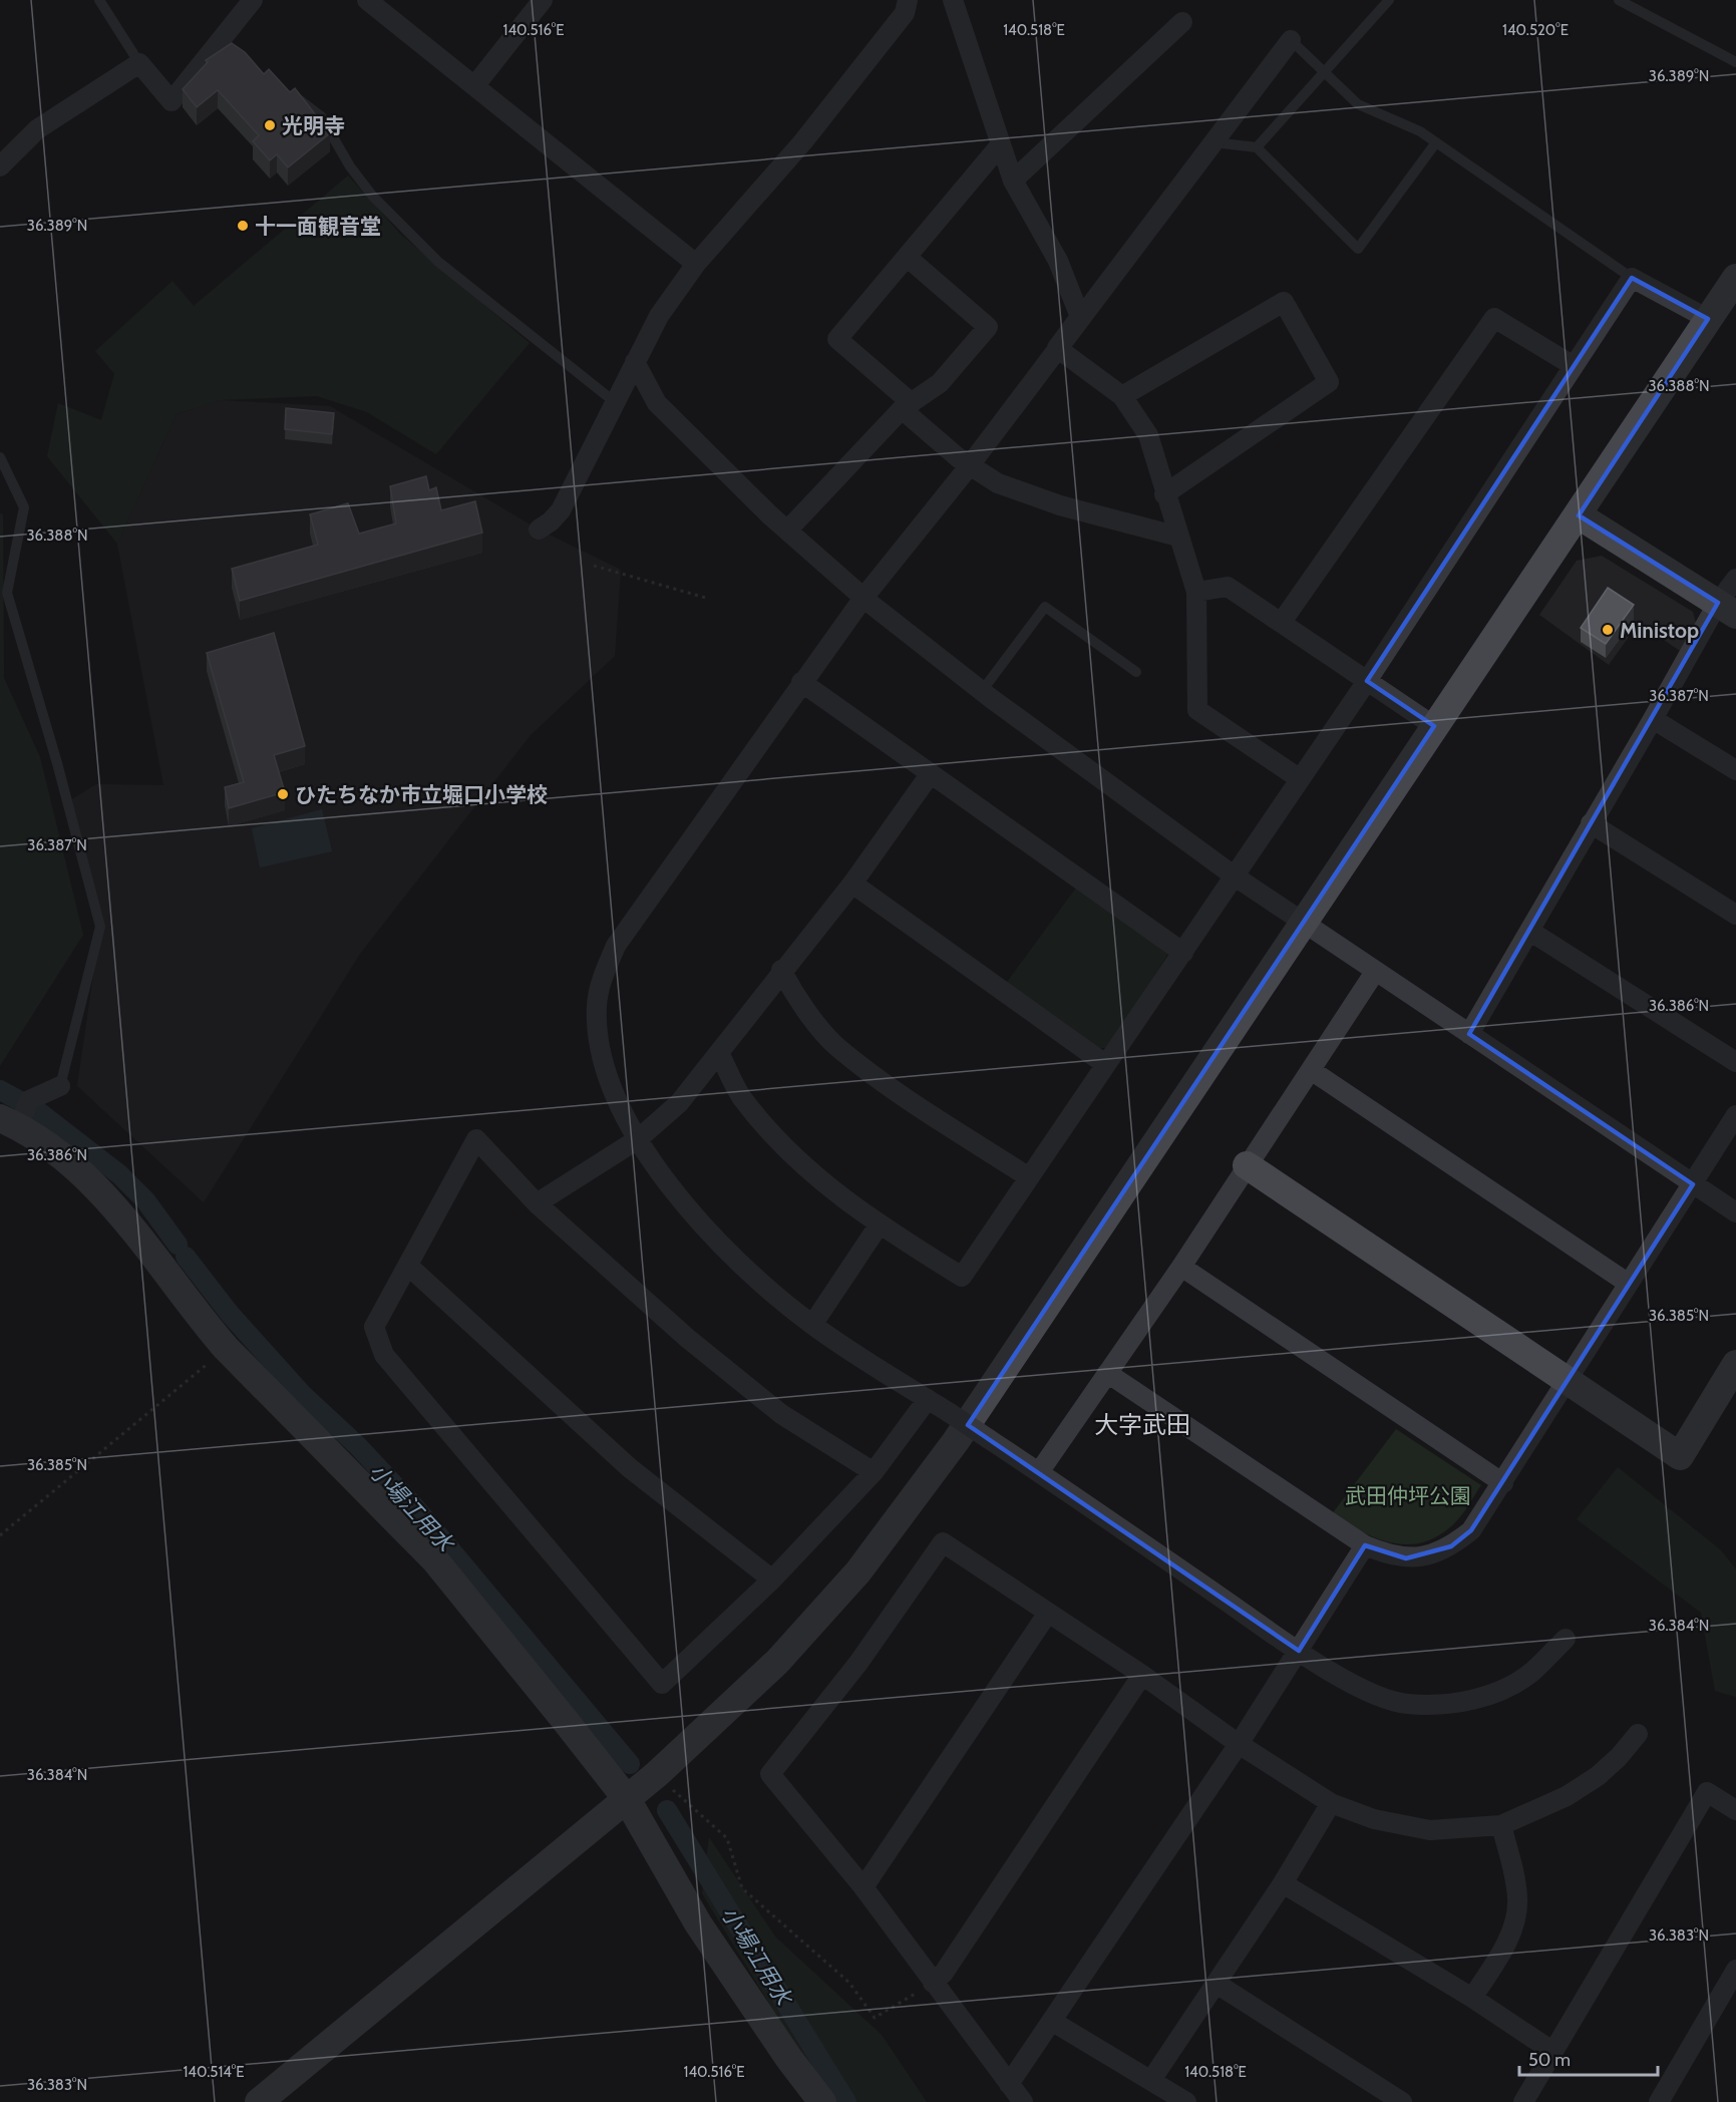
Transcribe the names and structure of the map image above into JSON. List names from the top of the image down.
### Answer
{
  "districts": ["大字武田"],
  "water": ["小場江用水"],
  "parks": ["武田仲坪公園"],
  "places": [
    "光明寺",
    "十一面観音堂",
    "Ministop",
    "ひたちなか市立堀口小学校"
  ],
  "scale_bar": "50 m",
  "coordinates": [
    "140.516°E",
    "140.518°E",
    "140.520°E",
    "36.389°N",
    "36.388°N",
    "36.387°N",
    "36.386°N",
    "36.385°N",
    "36.384°N",
    "36.383°N",
    "140.514°E"
  ]
}
